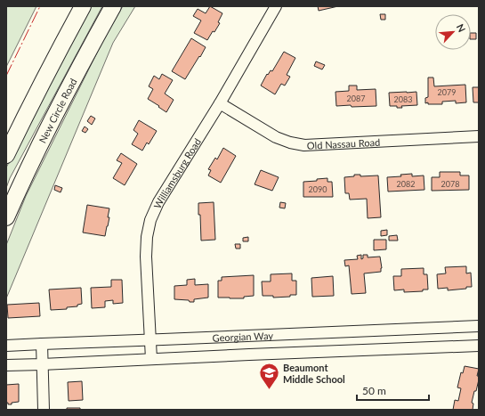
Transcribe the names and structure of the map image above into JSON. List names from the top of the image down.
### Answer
{
  "streets": {
    "highway": ["New Circle Road"],
    "street": ["Old Nassau Road", "Williamsburg Road", "Georgian Way"]
  },
  "crossings": [
    ["Old Nassau Road", "Williamsburg Road"],
    ["Williamsburg Road", "Georgian Way"]
  ],
  "places": {
    "school or university": ["Beaumont Middle School"]
  },
  "house_numbers": [
    "2079",
    "2087",
    "2083",
    "2082",
    "2078",
    "2090"
  ],
  "scale_bar": "50 m",
  "north": "top right"
}
